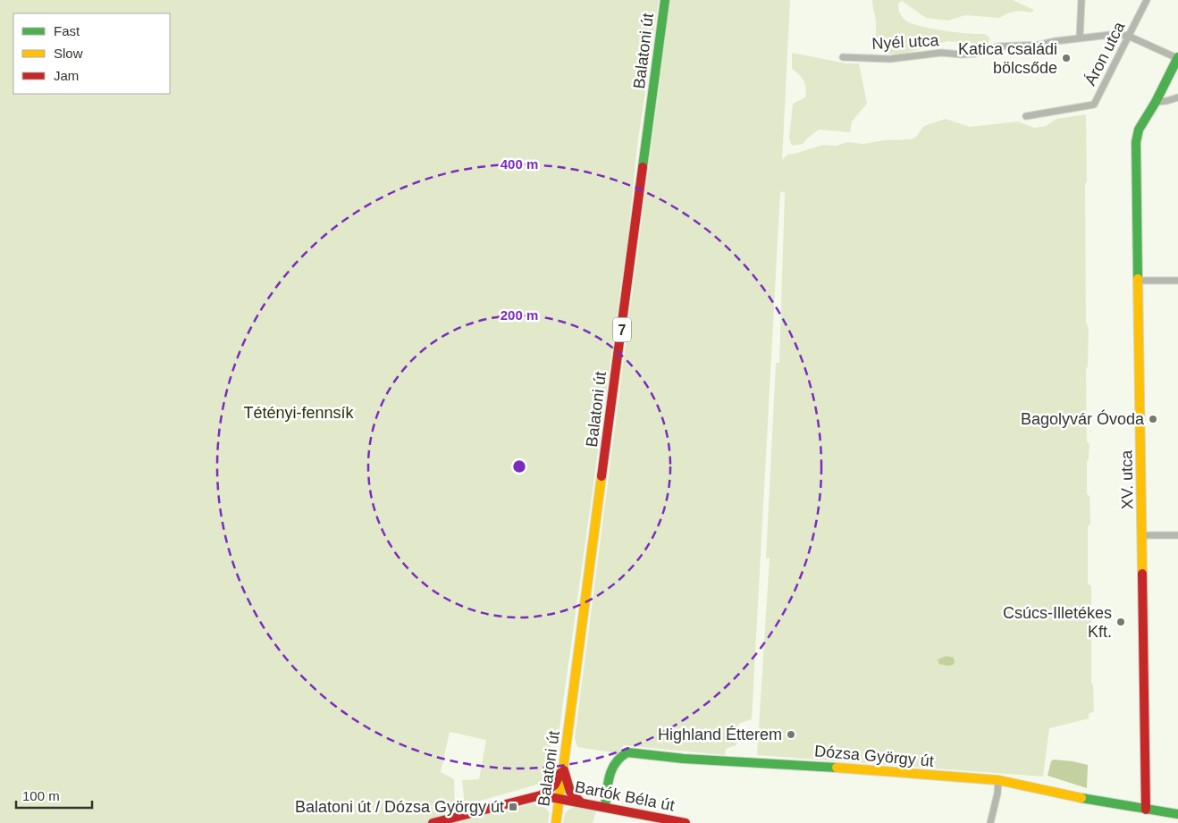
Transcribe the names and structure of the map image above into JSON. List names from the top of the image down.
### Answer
{
  "streets": {
    "street": [
      "Nyél utca",
      "Balatoni út",
      "Áron utca",
      "7",
      "XV. utca",
      "Dózsa György út",
      "Bartók Béla út"
    ]
  },
  "crossings": [
    ["Nyél utca", "Áron utca"],
    ["Nyél utca", "XV. utca"],
    ["Balatoni út", "Bartók Béla út"],
    ["XV. utca", "Dózsa György út"],
    ["Dózsa György út", "Bartók Béla út"]
  ],
  "parks": ["Tétényi-fennsík"],
  "places": {
    "other": [
      "Katica családi bölcsőde",
      "Bagolyvár Óvoda",
      "Csúcs-Illetékes Kft.",
      "Highland Étterem"
    ],
    "transit": ["Balatoni út / Dózsa György út"]
  },
  "legend": ["Fast", "Slow", "Jam"],
  "scale_bar": "100 m",
  "rings": ["400 m", "200 m"]
}
